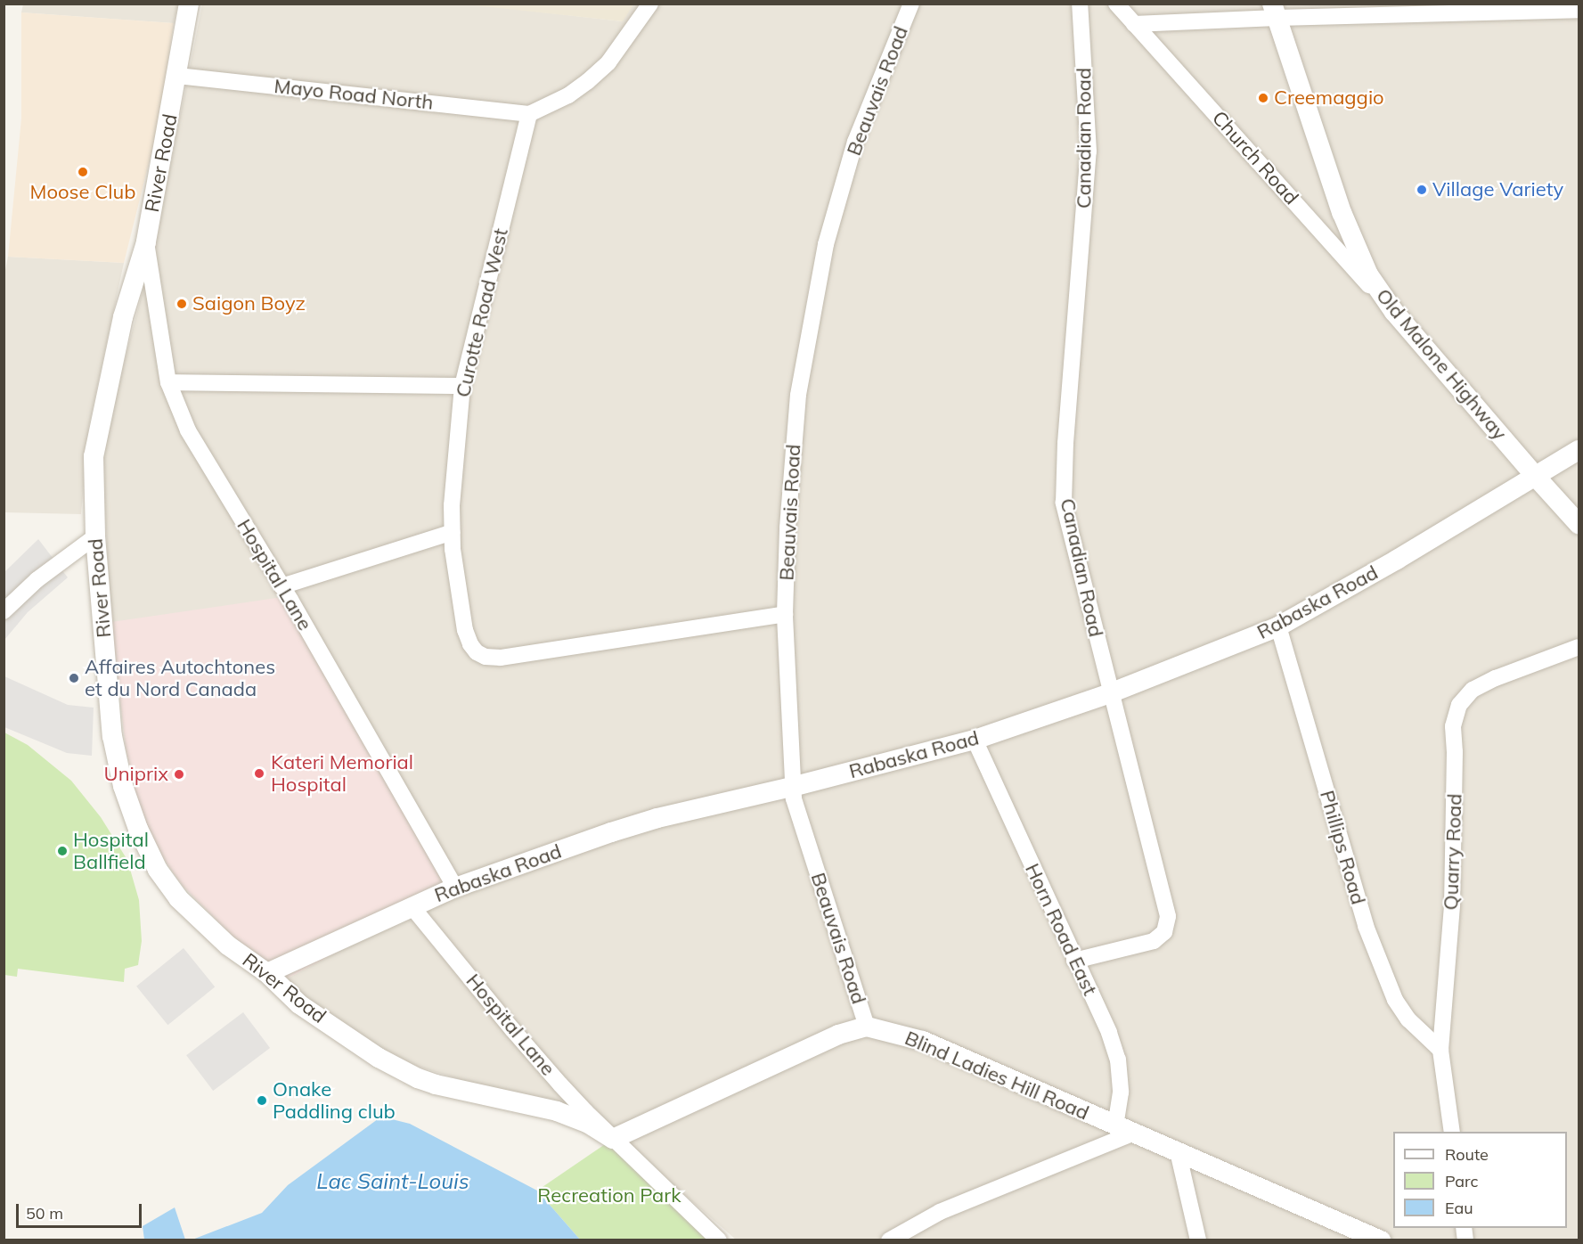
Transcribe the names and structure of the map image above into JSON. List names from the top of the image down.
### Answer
{
  "streets": {
    "street": [
      "Beauvais Road",
      "Mayo Road North",
      "Canadian Road",
      "Church Road",
      "River Road",
      "Curotte Road West",
      "Old Malone Highway",
      "Hospital Lane",
      "Rabaska Road",
      "Phillips Road",
      "Quarry Road",
      "Horn Road East",
      "Blind Ladies Hill Road"
    ]
  },
  "crossings": [
    ["Beauvais Road", "Curotte Road West"],
    ["Beauvais Road", "Rabaska Road"],
    ["Beauvais Road", "Blind Ladies Hill Road"],
    ["Mayo Road North", "River Road"],
    ["Mayo Road North", "Curotte Road West"],
    ["Canadian Road", "Rabaska Road"],
    ["Canadian Road", "Horn Road East"],
    ["Church Road", "Old Malone Highway"],
    ["River Road", "Hospital Lane"],
    ["River Road", "Rabaska Road"],
    ["River Road", "Blind Ladies Hill Road"],
    ["Old Malone Highway", "Rabaska Road"],
    ["Hospital Lane", "Rabaska Road"],
    ["Hospital Lane", "Blind Ladies Hill Road"],
    ["Rabaska Road", "Phillips Road"],
    ["Rabaska Road", "Horn Road East"],
    ["Phillips Road", "Quarry Road"],
    ["Horn Road East", "Blind Ladies Hill Road"]
  ],
  "water": ["Lac Saint-Louis"],
  "parks": ["Recreation Park"],
  "places": [
    "Creemaggio",
    "Moose Club",
    "Village Variety",
    "Saigon Boyz",
    "Affaires Autochtones et du Nord Canada",
    "Kateri Memorial Hospital",
    "Uniprix",
    "Hospital Ballfield",
    "Onake Paddling club"
  ],
  "legend": ["Route", "Parc", "Eau"],
  "scale_bar": "50 m"
}
